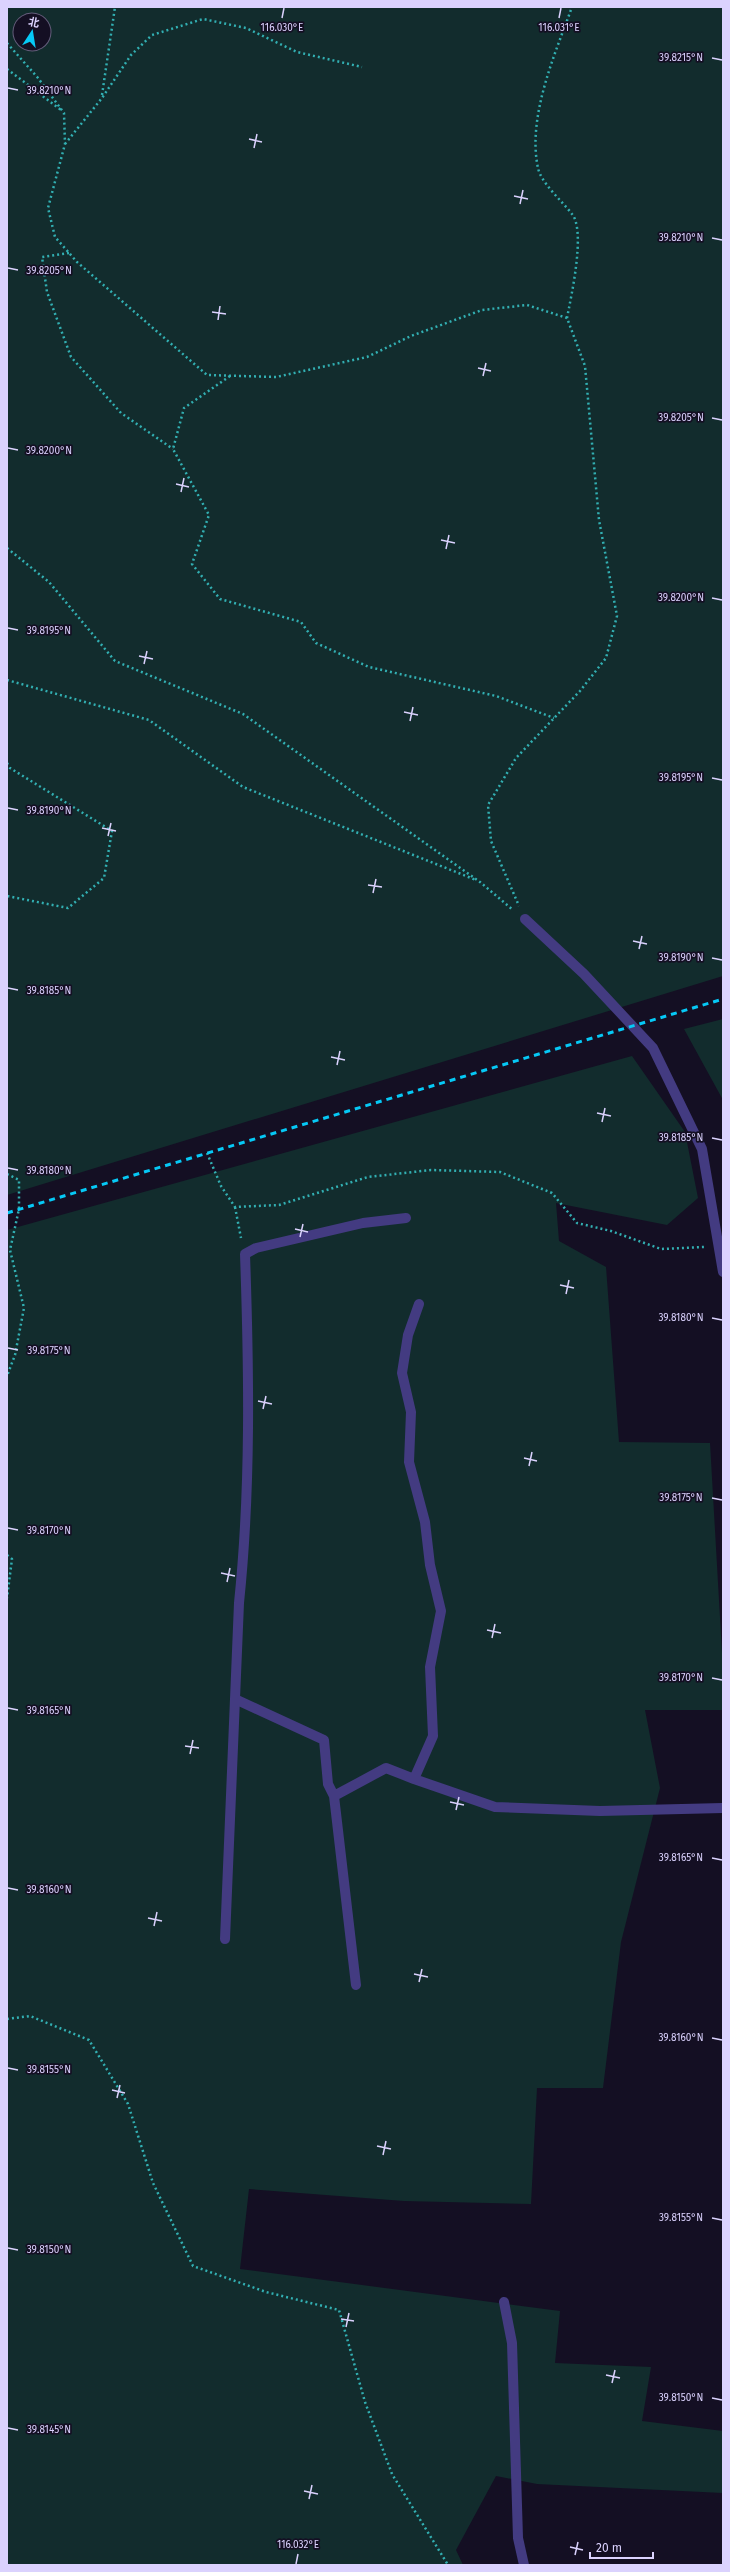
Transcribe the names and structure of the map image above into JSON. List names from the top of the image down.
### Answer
{
  "scale_bar": "20 m",
  "north": "top",
  "coordinates": [
    "116.030°E",
    "116.031°E",
    "39.8215°N",
    "39.8210°N",
    "39.8205°N",
    "39.8200°N",
    "39.8195°N",
    "39.8190°N",
    "39.8185°N",
    "39.8180°N",
    "39.8175°N",
    "39.8170°N",
    "39.8165°N",
    "39.8160°N",
    "39.8155°N",
    "39.8150°N",
    "39.8145°N",
    "116.032°E"
  ]
}
